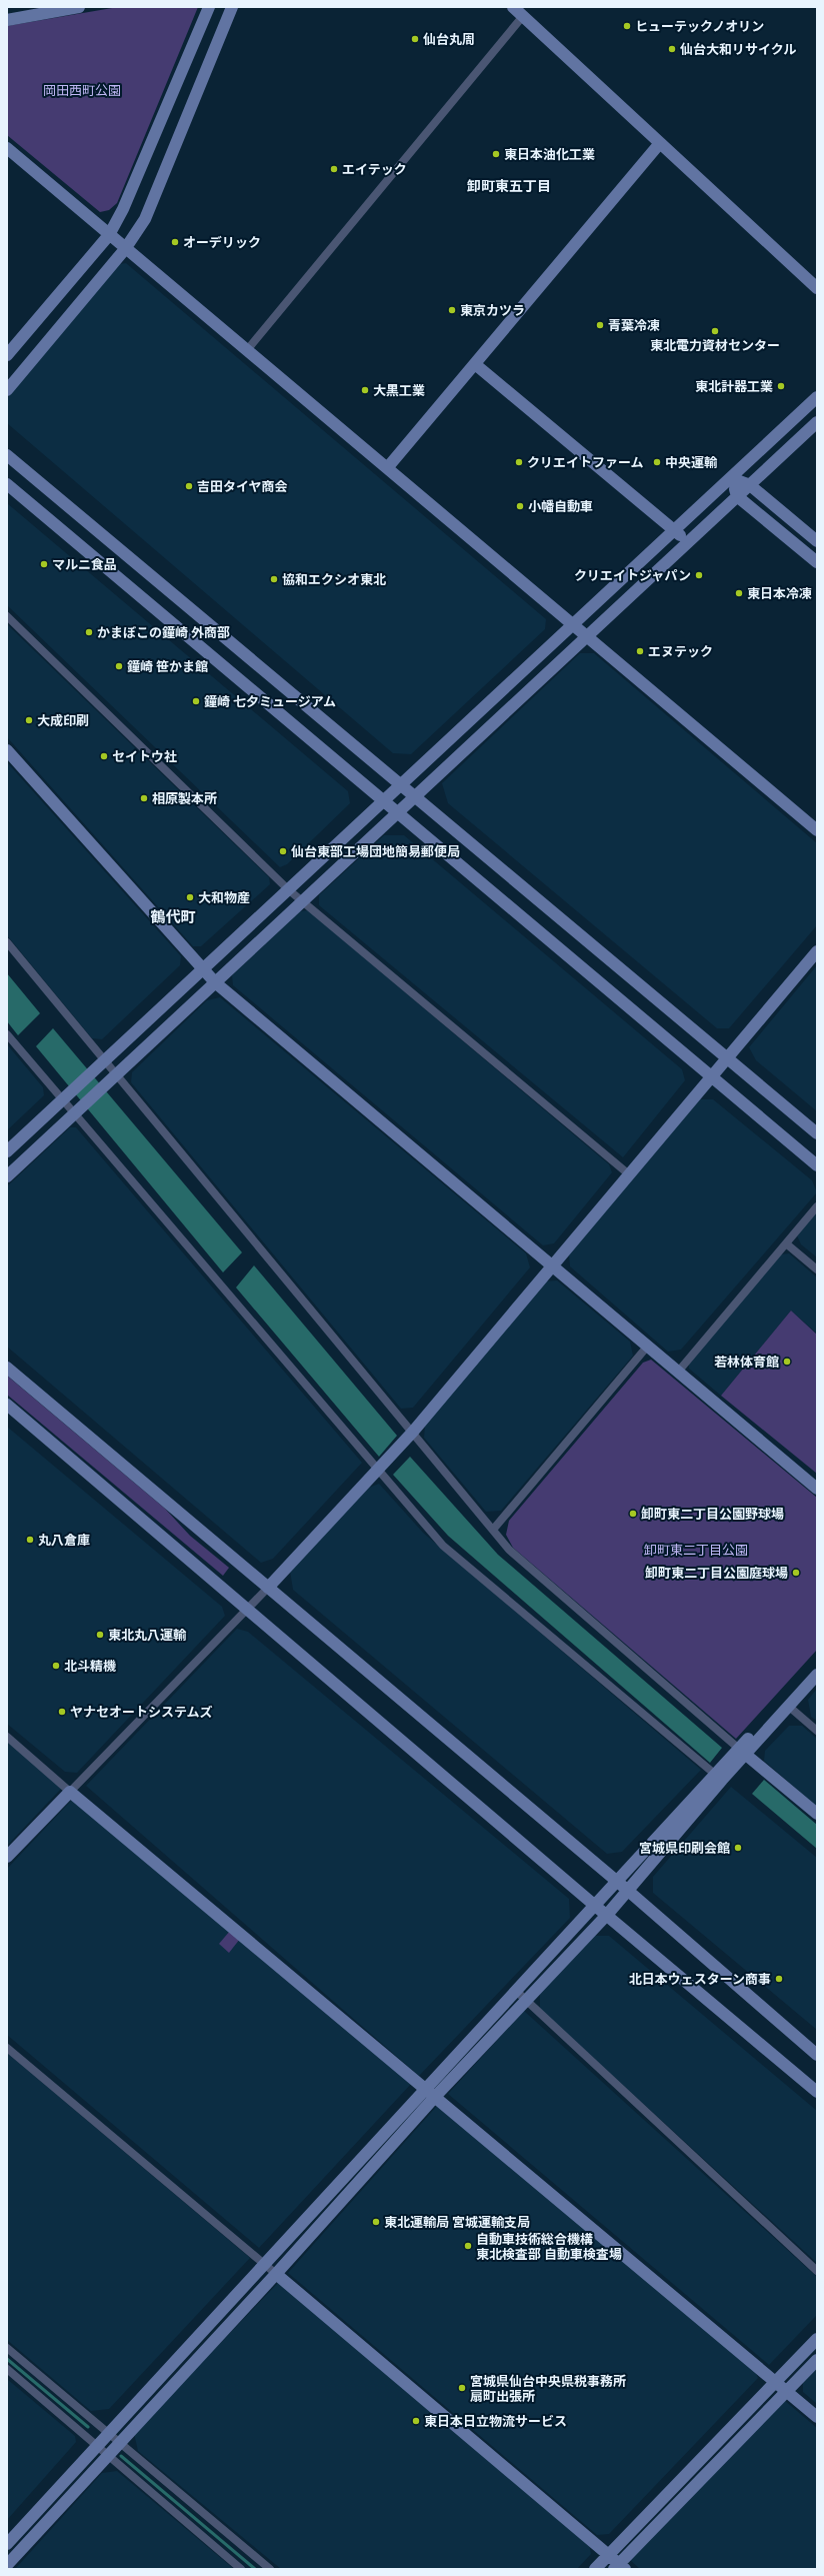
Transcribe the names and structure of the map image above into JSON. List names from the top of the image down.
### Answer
{
  "districts": ["卸町東五丁目", "鶴代町"],
  "parks": ["岡田西町公園", "卸町東二丁目公園"],
  "places": [
    "ヒューテックノオリン",
    "仙台丸周",
    "仙台大和リサイクル",
    "東日本油化工業",
    "エイテック",
    "オーデリック",
    "東京カツラ",
    "青葉冷凍",
    "東北電力資材センター",
    "東北計器工業",
    "大黒工業",
    "クリエイトファーム",
    "中央運輸",
    "吉田タイヤ商会",
    "小幡自動車",
    "マルニ食品",
    "クリエイトジャパン",
    "協和エクシオ東北",
    "東日本冷凍",
    "かまぼこの鐘崎 外商部",
    "エヌテック",
    "鐘崎 笹かま館",
    "鐘崎 七夕ミュージアム",
    "大成印刷",
    "セイトウ社",
    "相原製本所",
    "仙台東部工場団地簡易郵便局",
    "大和物産",
    "若林体育館",
    "卸町東二丁目公園野球場",
    "丸八倉庫",
    "卸町東二丁目公園庭球場",
    "東北丸八運輸",
    "北斗精機",
    "ヤナセオートシステムズ",
    "宮城県印刷会館",
    "北日本ウェスターン商事",
    "東北運輸局 宮城運輸支局",
    "自動車技術総合機構 東北検査部 自動車検査場",
    "宮城県仙台中央県税事務所 扇町出張所",
    "東日本日立物流サービス"
  ]
}
